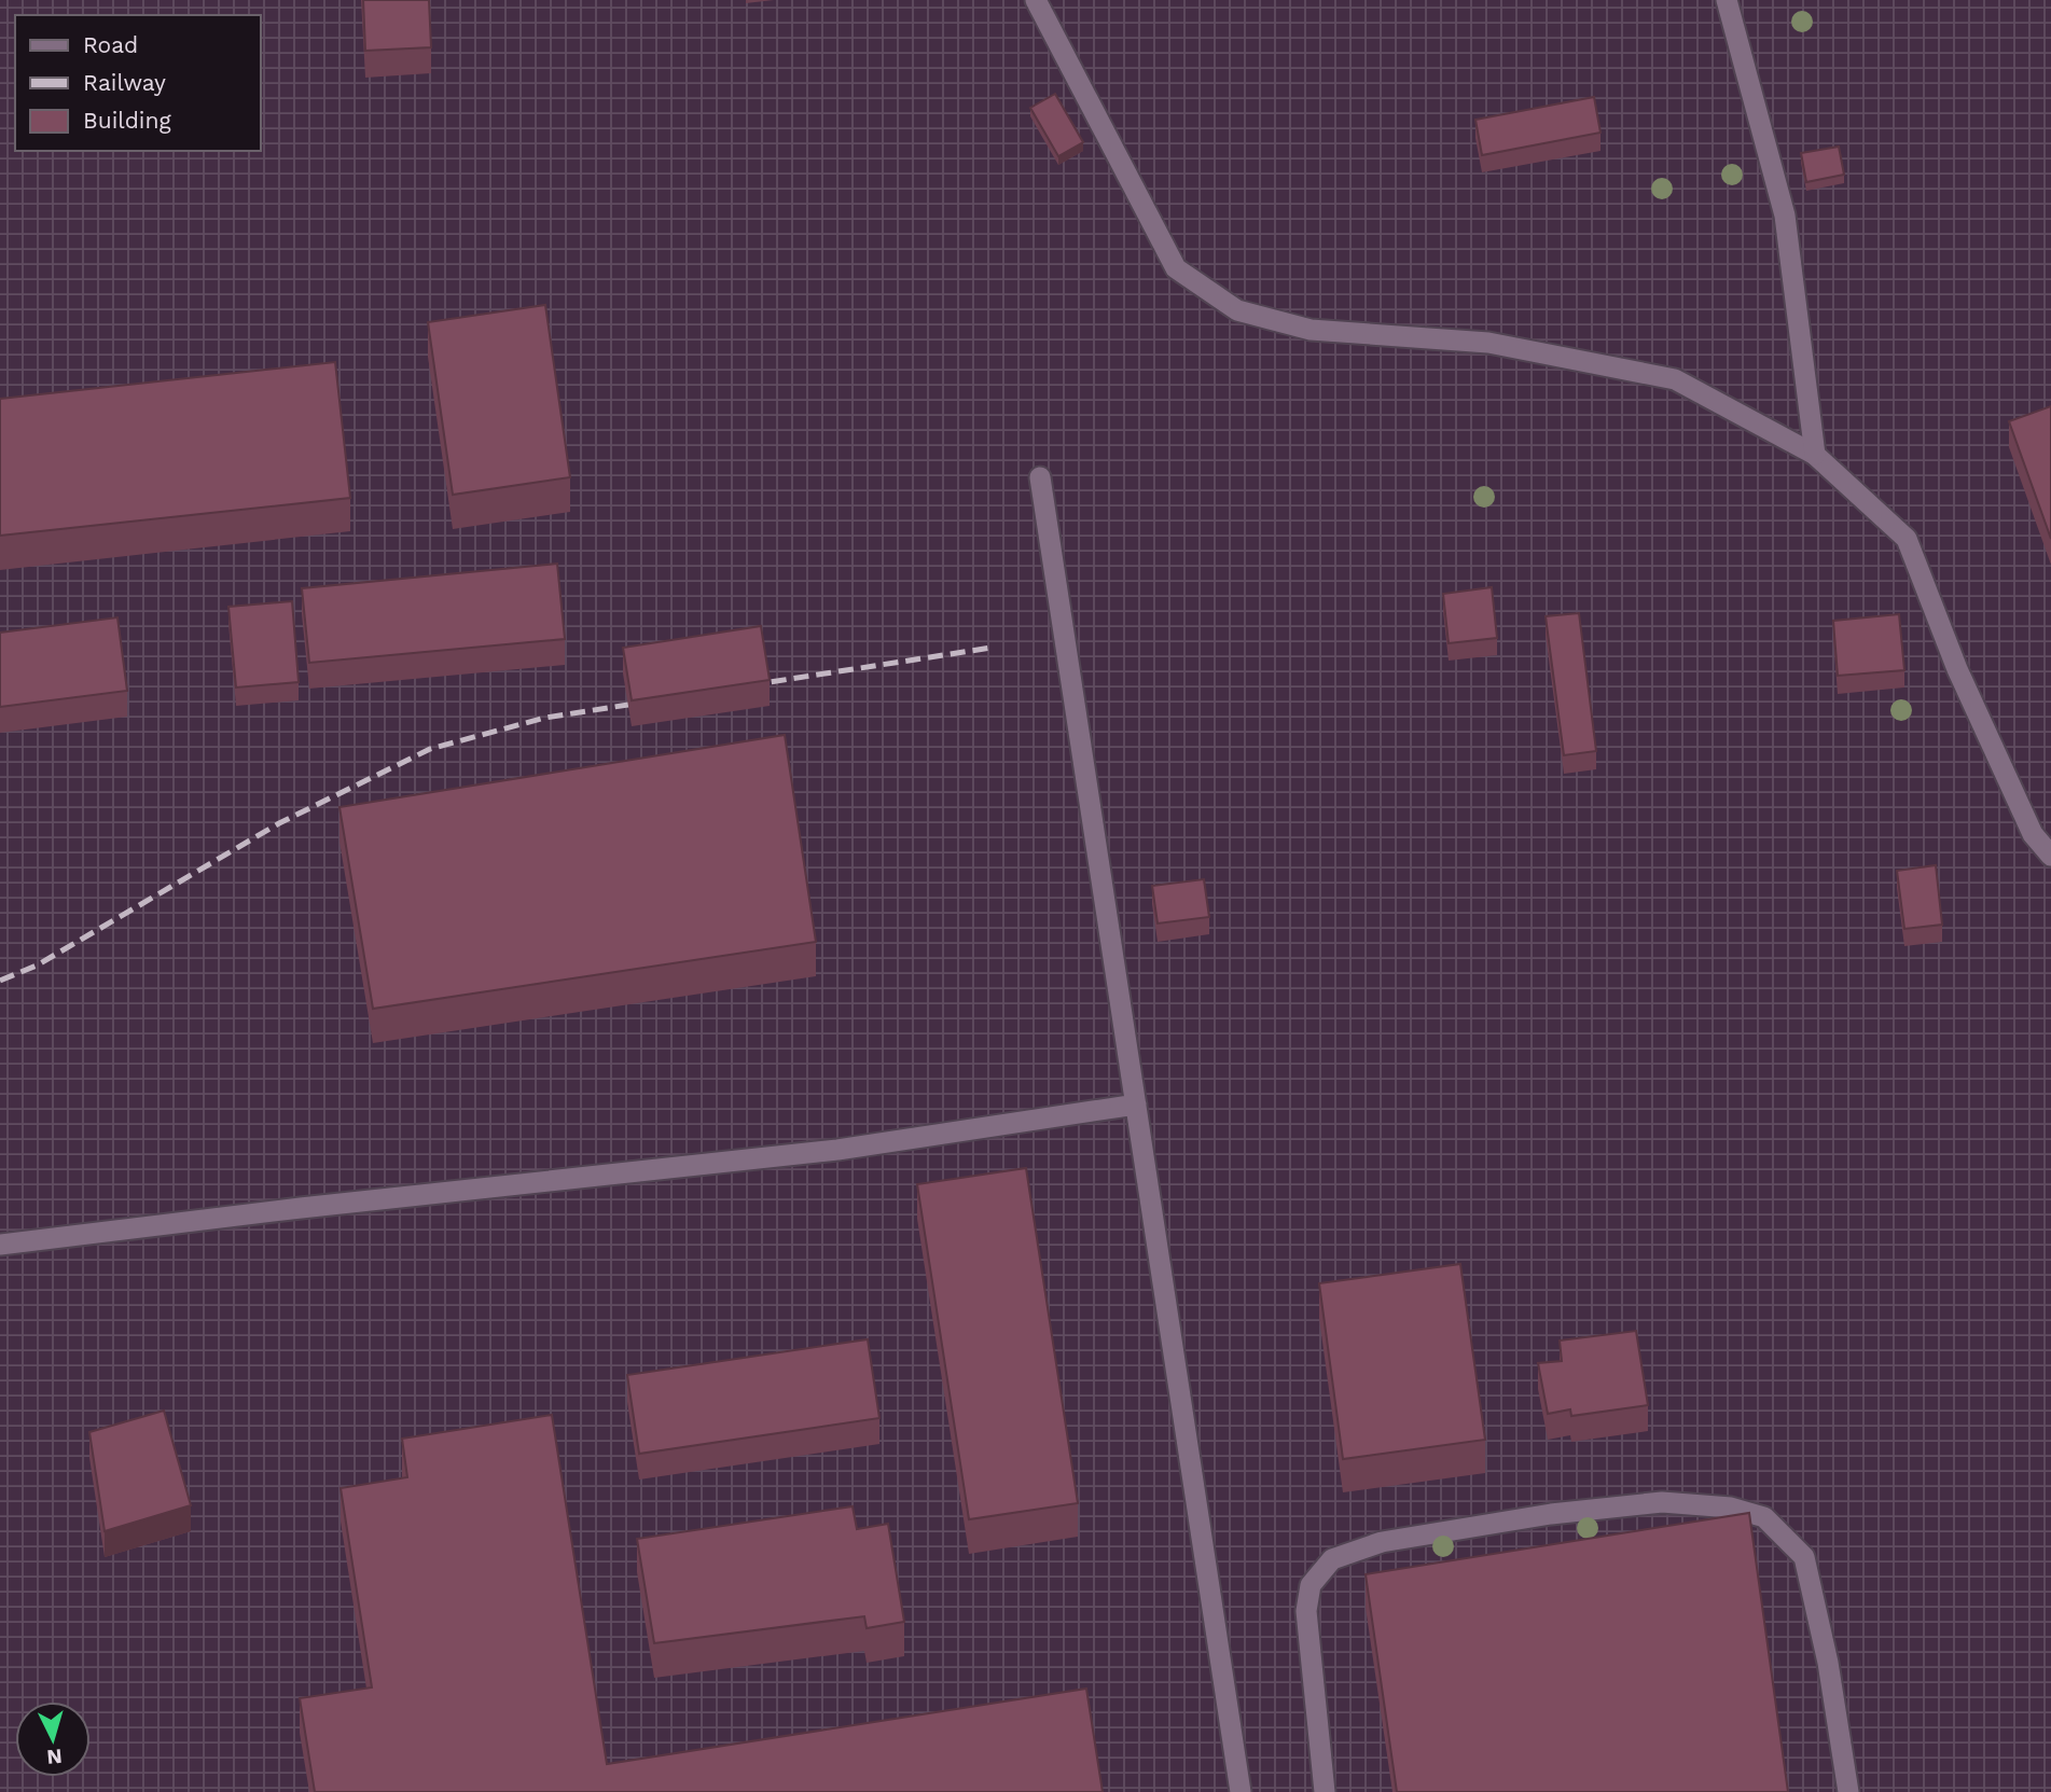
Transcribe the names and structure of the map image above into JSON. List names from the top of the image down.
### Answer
{
  "legend": ["Road", "Railway", "Building"],
  "north": "bottom"
}
